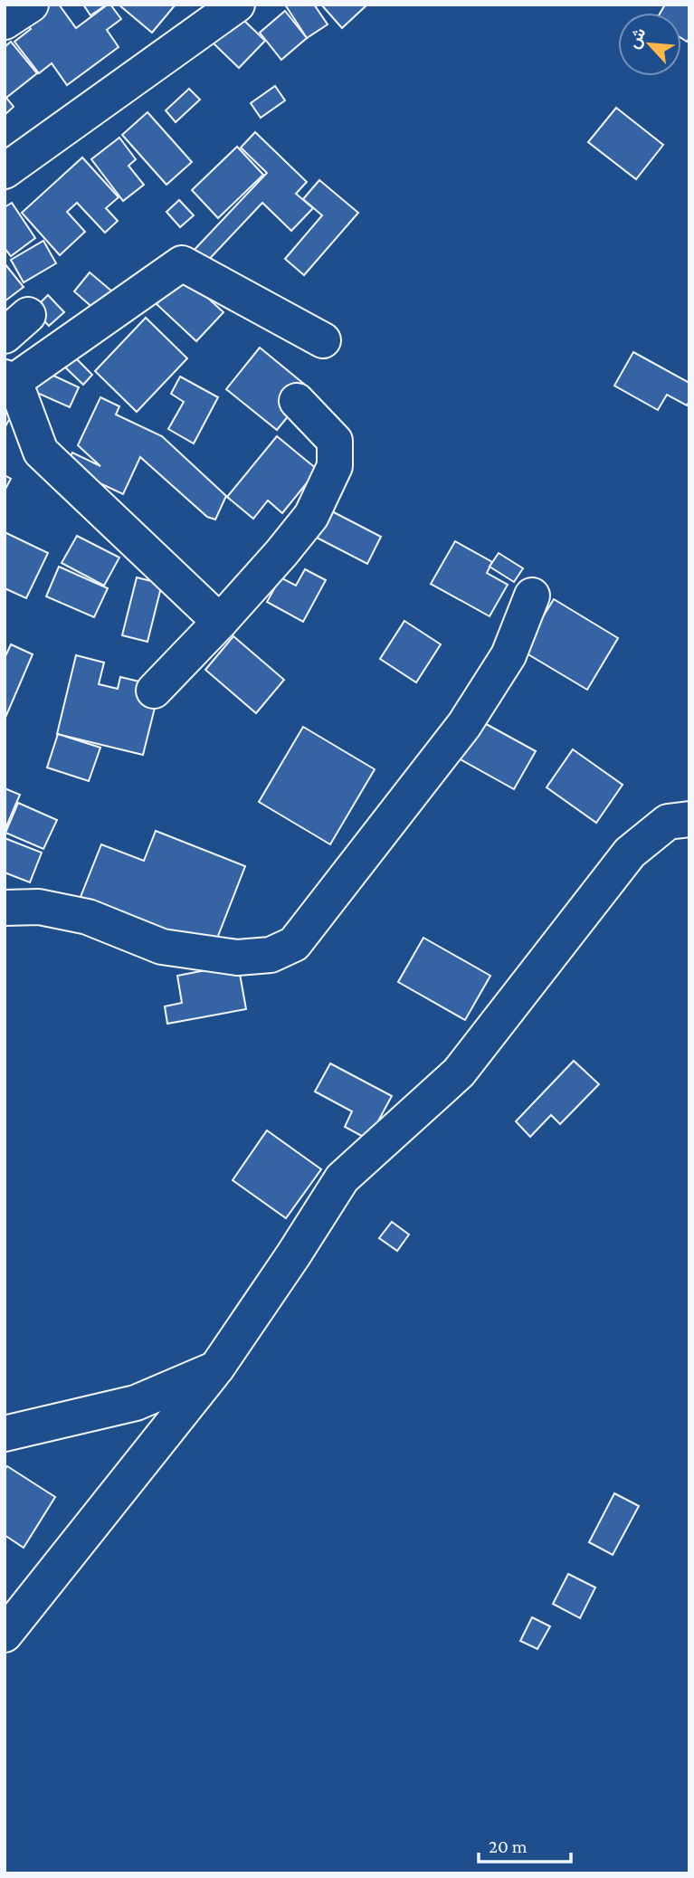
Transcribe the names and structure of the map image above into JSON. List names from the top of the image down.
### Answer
{
  "scale_bar": "20 m",
  "north": "top left"
}
